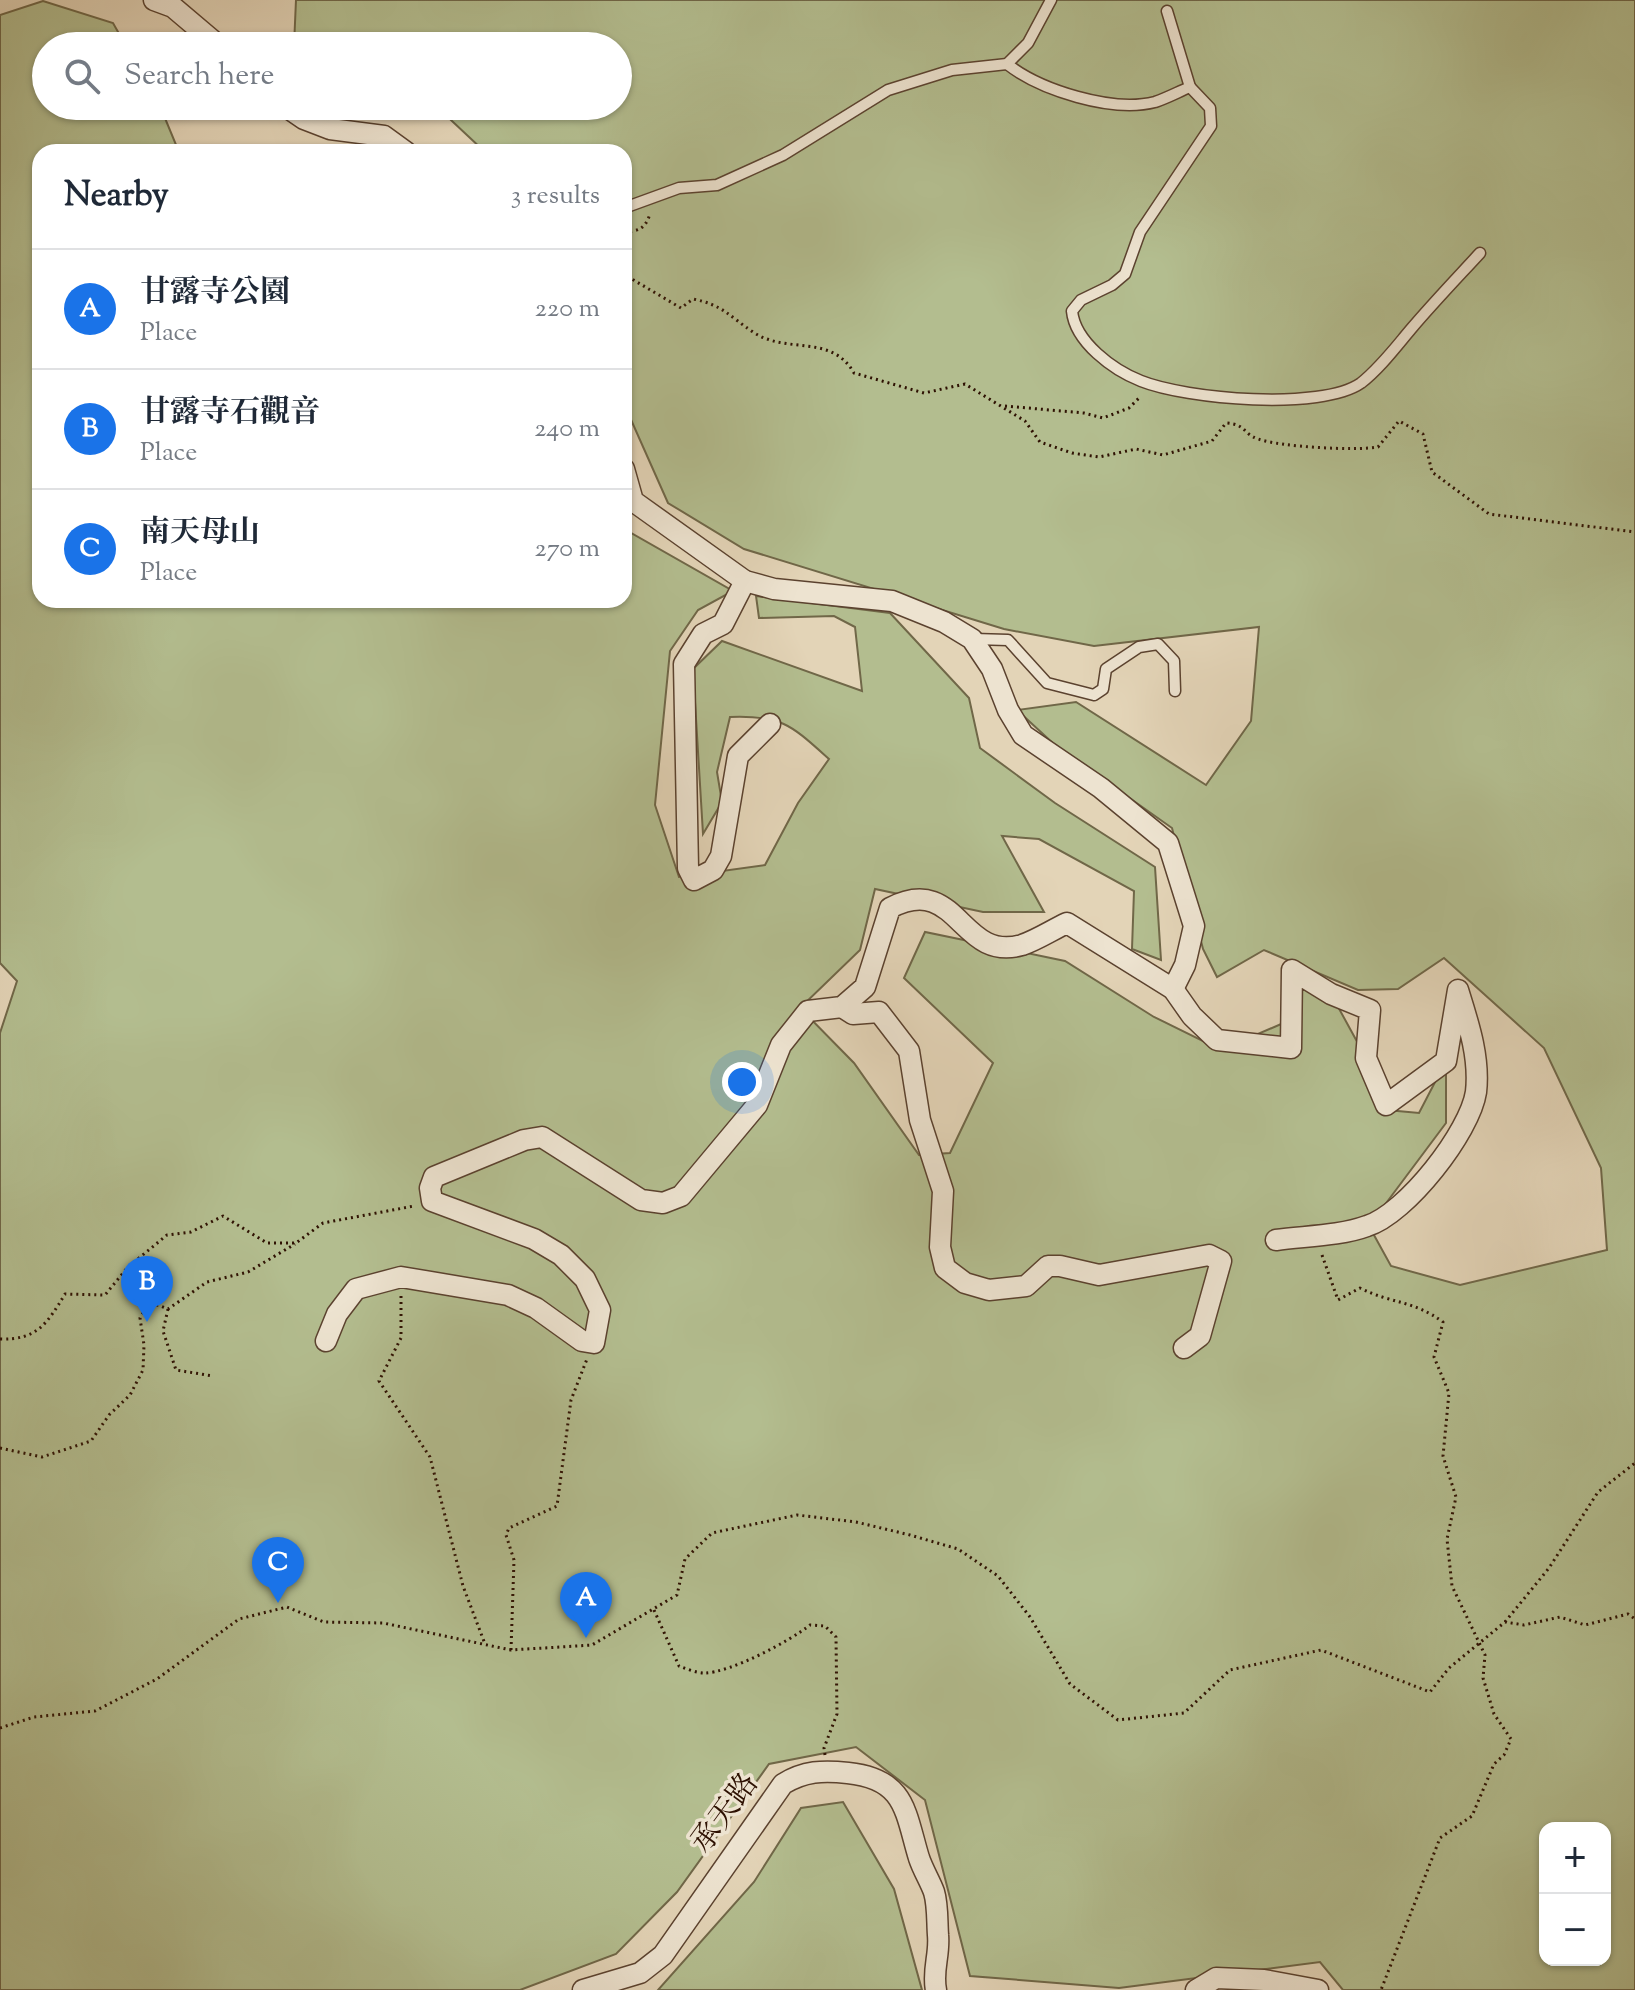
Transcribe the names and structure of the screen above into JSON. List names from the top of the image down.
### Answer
{
  "streets": {
    "street": ["承天路"]
  },
  "page": {
    "search": "Search here",
    "heading": ["Nearby", "3 results"],
    "list": [
      {
        "mark": "A",
        "name": "甘露寺公園",
        "note": "Place",
        "value": "220 m"
      },
      {
        "mark": "B",
        "name": "甘露寺石觀音",
        "note": "Place",
        "value": "240 m"
      },
      {
        "mark": "C",
        "name": "南天母山",
        "note": "Place",
        "value": "270 m"
      }
    ],
    "pins": ["B", "C", "A"],
    "map_buttons": ["+", "−"]
  }
}
